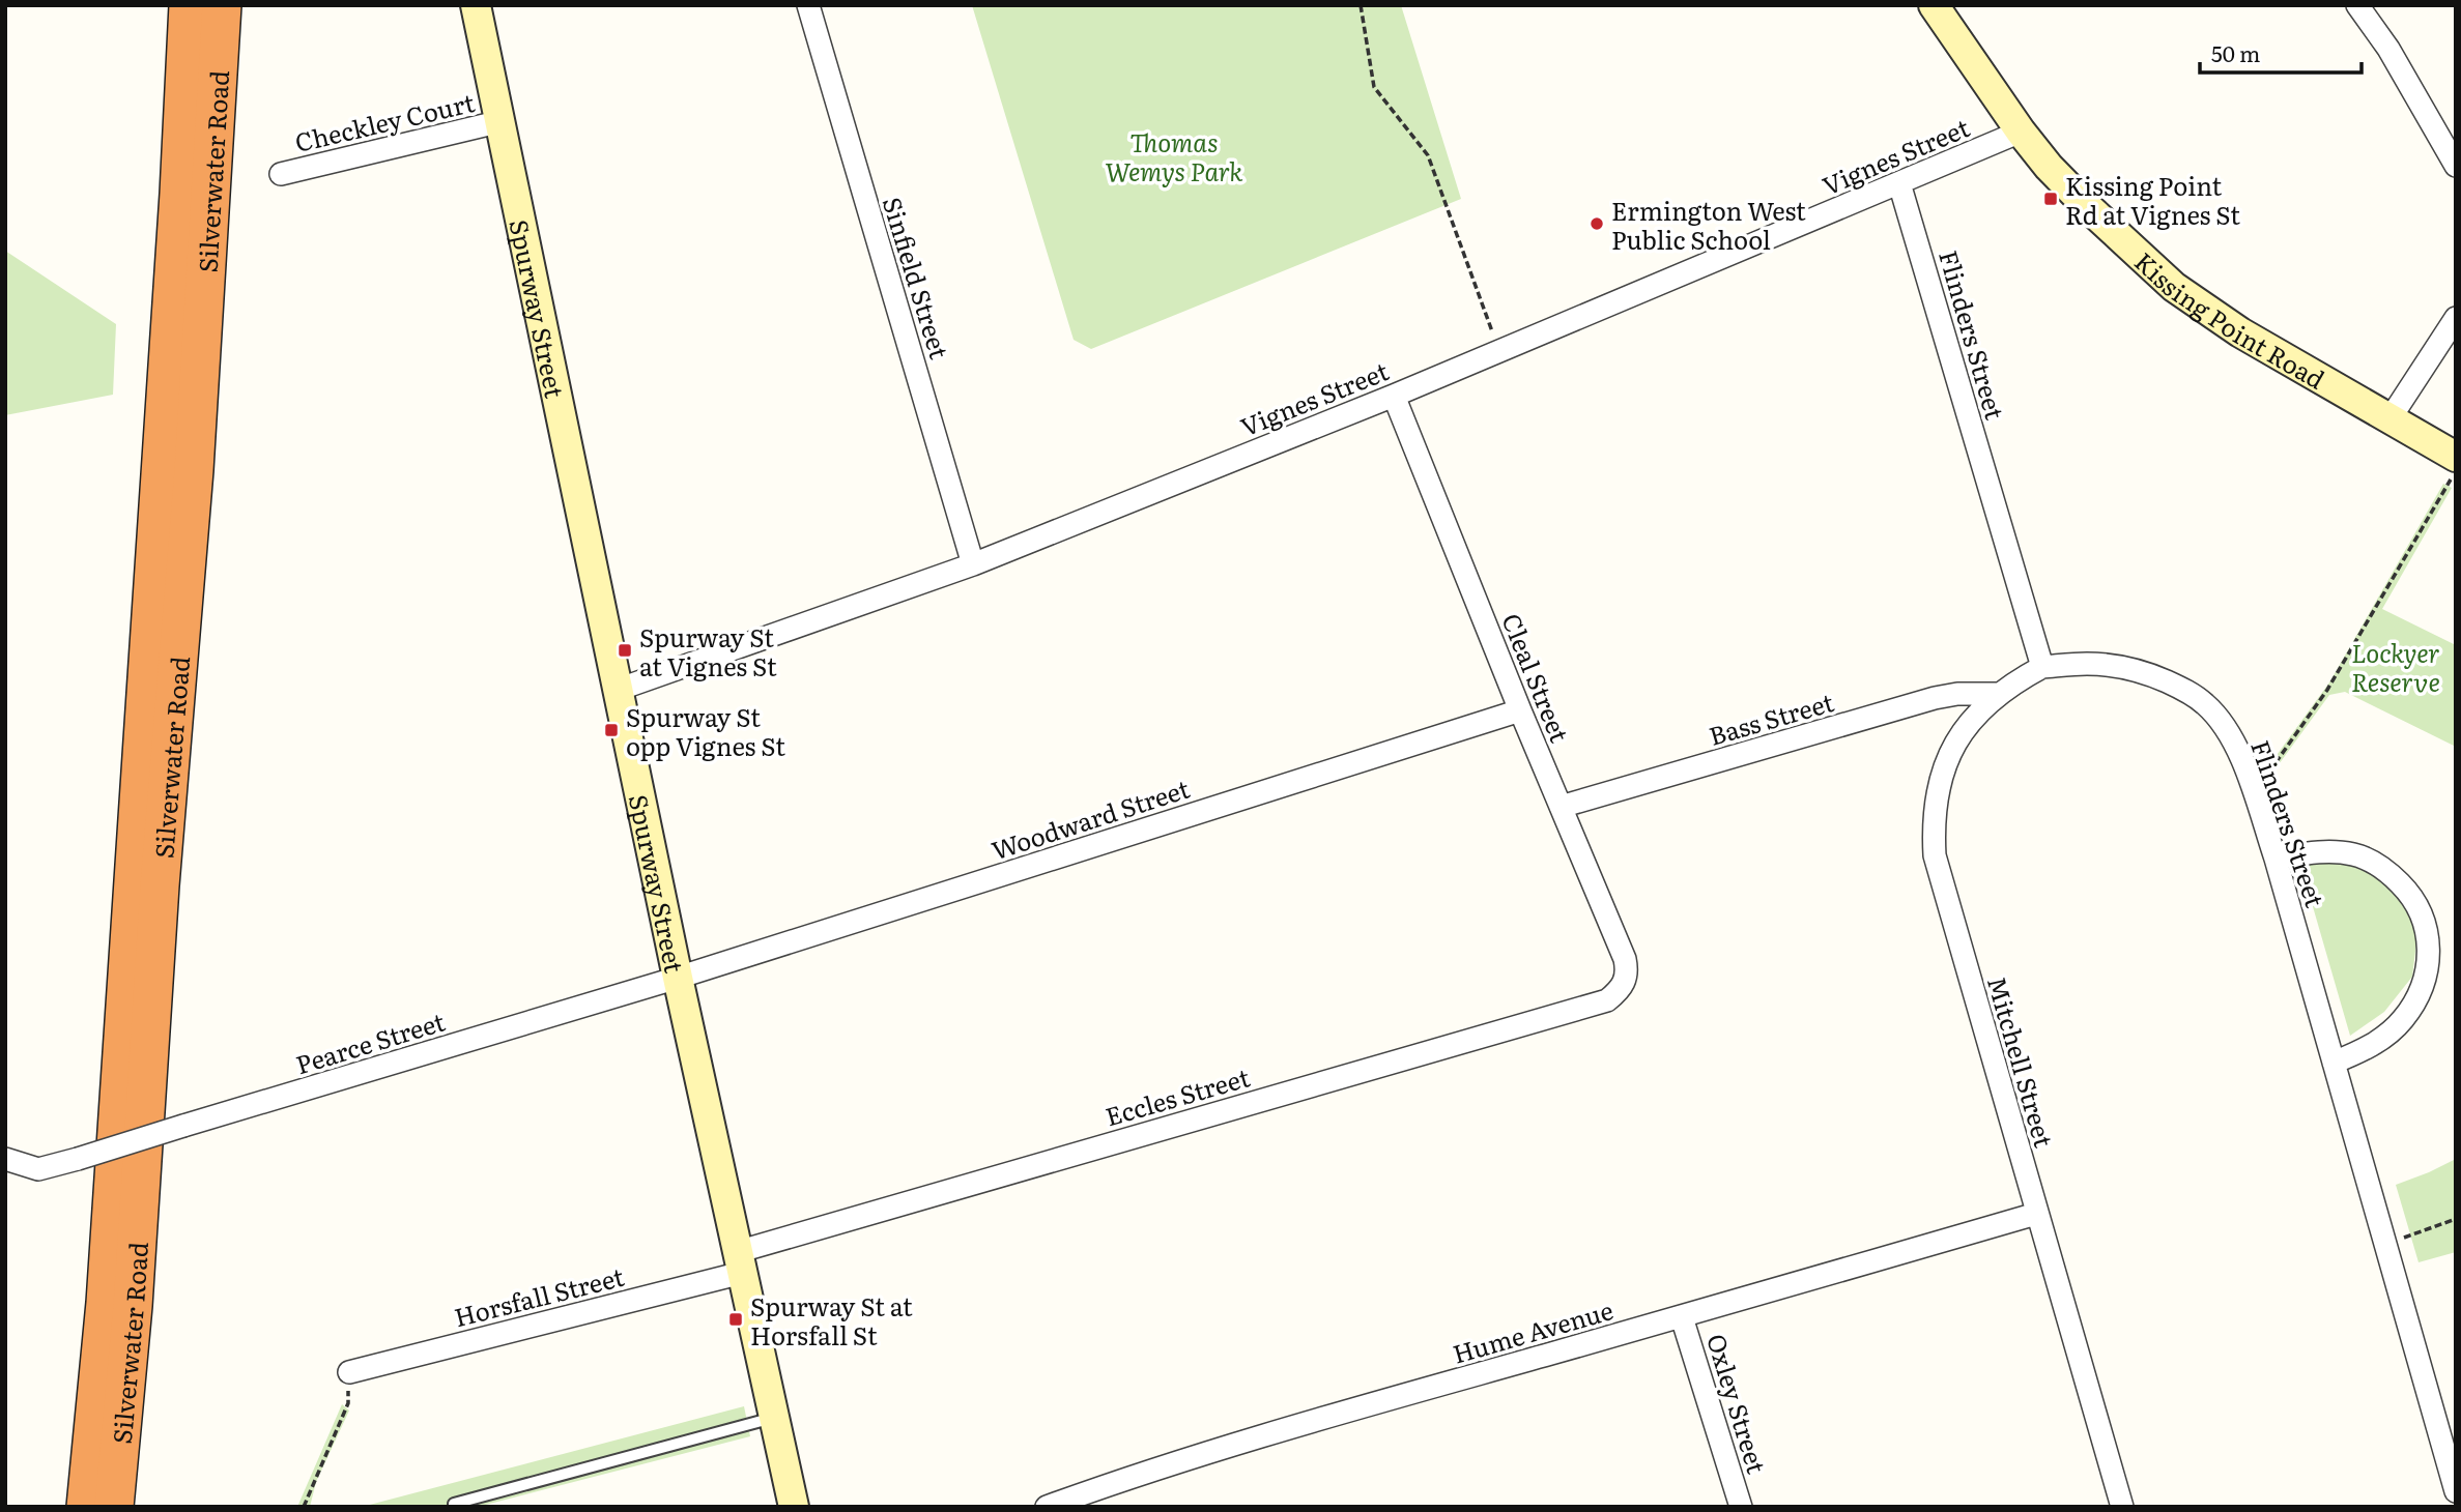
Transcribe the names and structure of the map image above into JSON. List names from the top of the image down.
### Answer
{
  "streets": {
    "highway": ["Silverwater Road"],
    "street": [
      "Checkley Court",
      "Vignes Street",
      "Sinfield Street",
      "Spurway Street",
      "Kissing Point Road",
      "Flinders Street",
      "Cleal Street",
      "Bass Street",
      "Woodward Street",
      "Pearce Street",
      "Mitchell Street",
      "Eccles Street",
      "Horsfall Street",
      "Hume Avenue",
      "Oxley Street"
    ]
  },
  "crossings": [
    ["Checkley Court", "Spurway Street"],
    ["Vignes Street", "Sinfield Street"],
    ["Vignes Street", "Spurway Street"],
    ["Vignes Street", "Kissing Point Road"],
    ["Vignes Street", "Flinders Street"],
    ["Vignes Street", "Cleal Street"],
    ["Silverwater Road", "Pearce Street"],
    ["Spurway Street", "Woodward Street"],
    ["Spurway Street", "Pearce Street"],
    ["Spurway Street", "Eccles Street"],
    ["Spurway Street", "Horsfall Street"],
    ["Flinders Street", "Mitchell Street"],
    ["Cleal Street", "Bass Street"],
    ["Cleal Street", "Woodward Street"],
    ["Cleal Street", "Eccles Street"],
    ["Bass Street", "Mitchell Street"],
    ["Woodward Street", "Pearce Street"],
    ["Mitchell Street", "Hume Avenue"],
    ["Eccles Street", "Horsfall Street"],
    ["Hume Avenue", "Oxley Street"]
  ],
  "parks": ["Thomas Wemys Park", "Lockyer Reserve"],
  "places": {
    "transit": [
      "Kissing Point Rd at Vignes St",
      "Spurway St at Vignes St",
      "Spurway St opp Vignes St",
      "Spurway St at Horsfall St"
    ],
    "other": ["Ermington West Public School"]
  },
  "scale_bar": "50 m"
}
